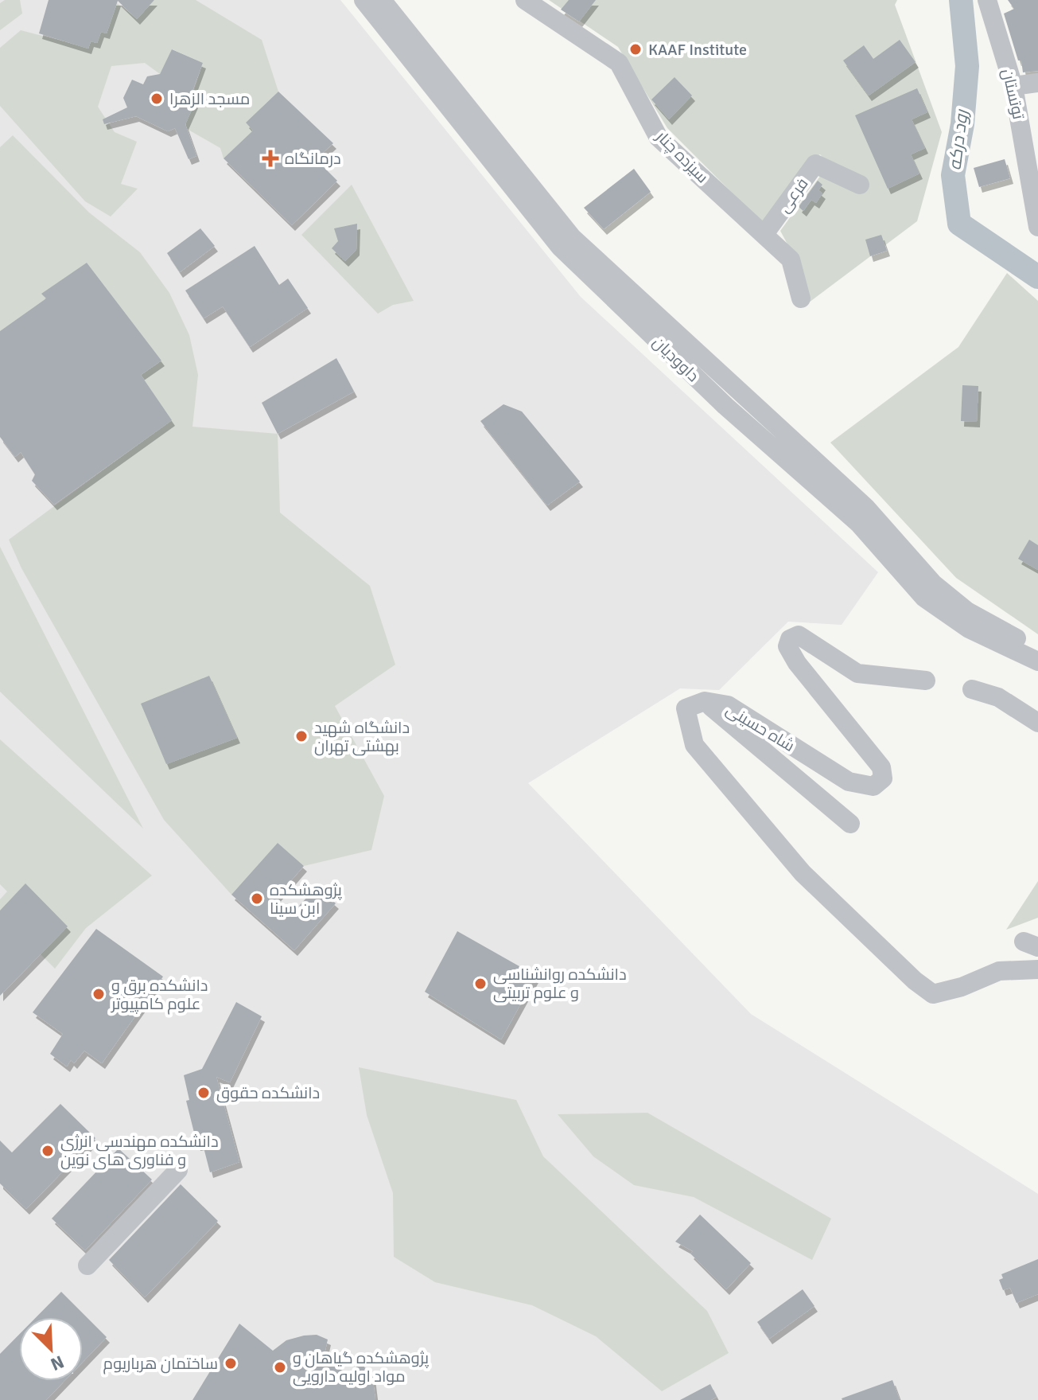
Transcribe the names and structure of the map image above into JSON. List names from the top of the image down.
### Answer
{
  "streets": {
    "street": [
      "توتستان",
      "سیزده چنار",
      "فرعی",
      "داوودیان",
      "شاه حسینی"
    ]
  },
  "crossings": [
    ["سیزده چنار", "فرعی"]
  ],
  "water": ["رود درکه"],
  "places": {
    "other": [
      "KAAF Institute",
      "مسجد الزهرا",
      "دانشگاه شهید بهشتی تهران",
      "پژوهشکده ابن سینا",
      "دانشکده روانشناسی و علوم تربیتی",
      "دانشکده برق و علوم کامپیوتر",
      "دانشکده حقوق",
      "دانشکده مهندسی انرژی و فناوری های نوین",
      "ساختمان هرباریوم",
      "پژوهشکده گیاهان و مواد اولیه دارویی"
    ],
    "health": ["درمانگاه"]
  },
  "north": "bottom right"
}
